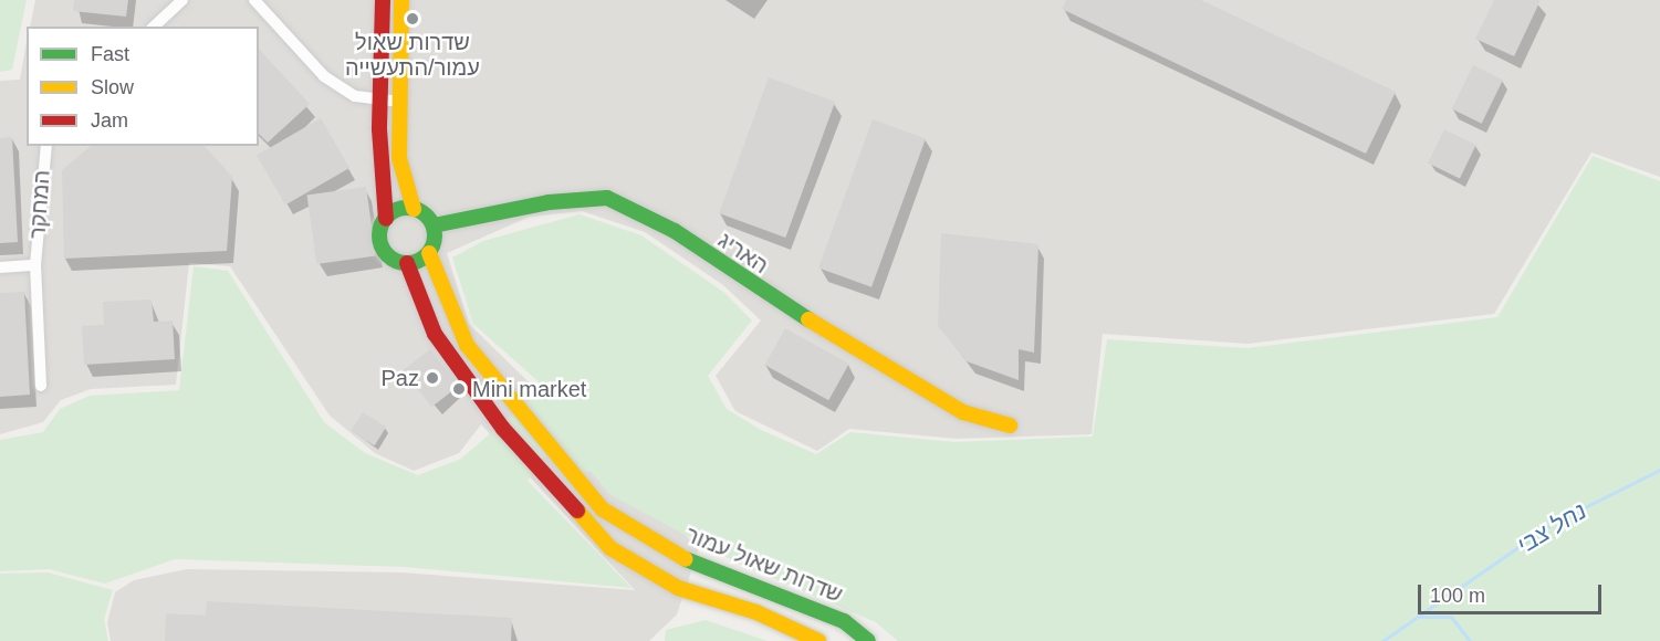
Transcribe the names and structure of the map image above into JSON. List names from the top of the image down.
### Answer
{
  "streets": {
    "street": ["המחקר", "האריג", "שדרות שאול עמור"]
  },
  "crossings": [
    ["האריג", "שדרות שאול עמור"]
  ],
  "water": ["נחל צבי"],
  "places": ["שדרות שאול עמור/התעשייה", "Paz", "Mini market"],
  "legend": ["Fast", "Slow", "Jam"],
  "scale_bar": "100 m"
}
